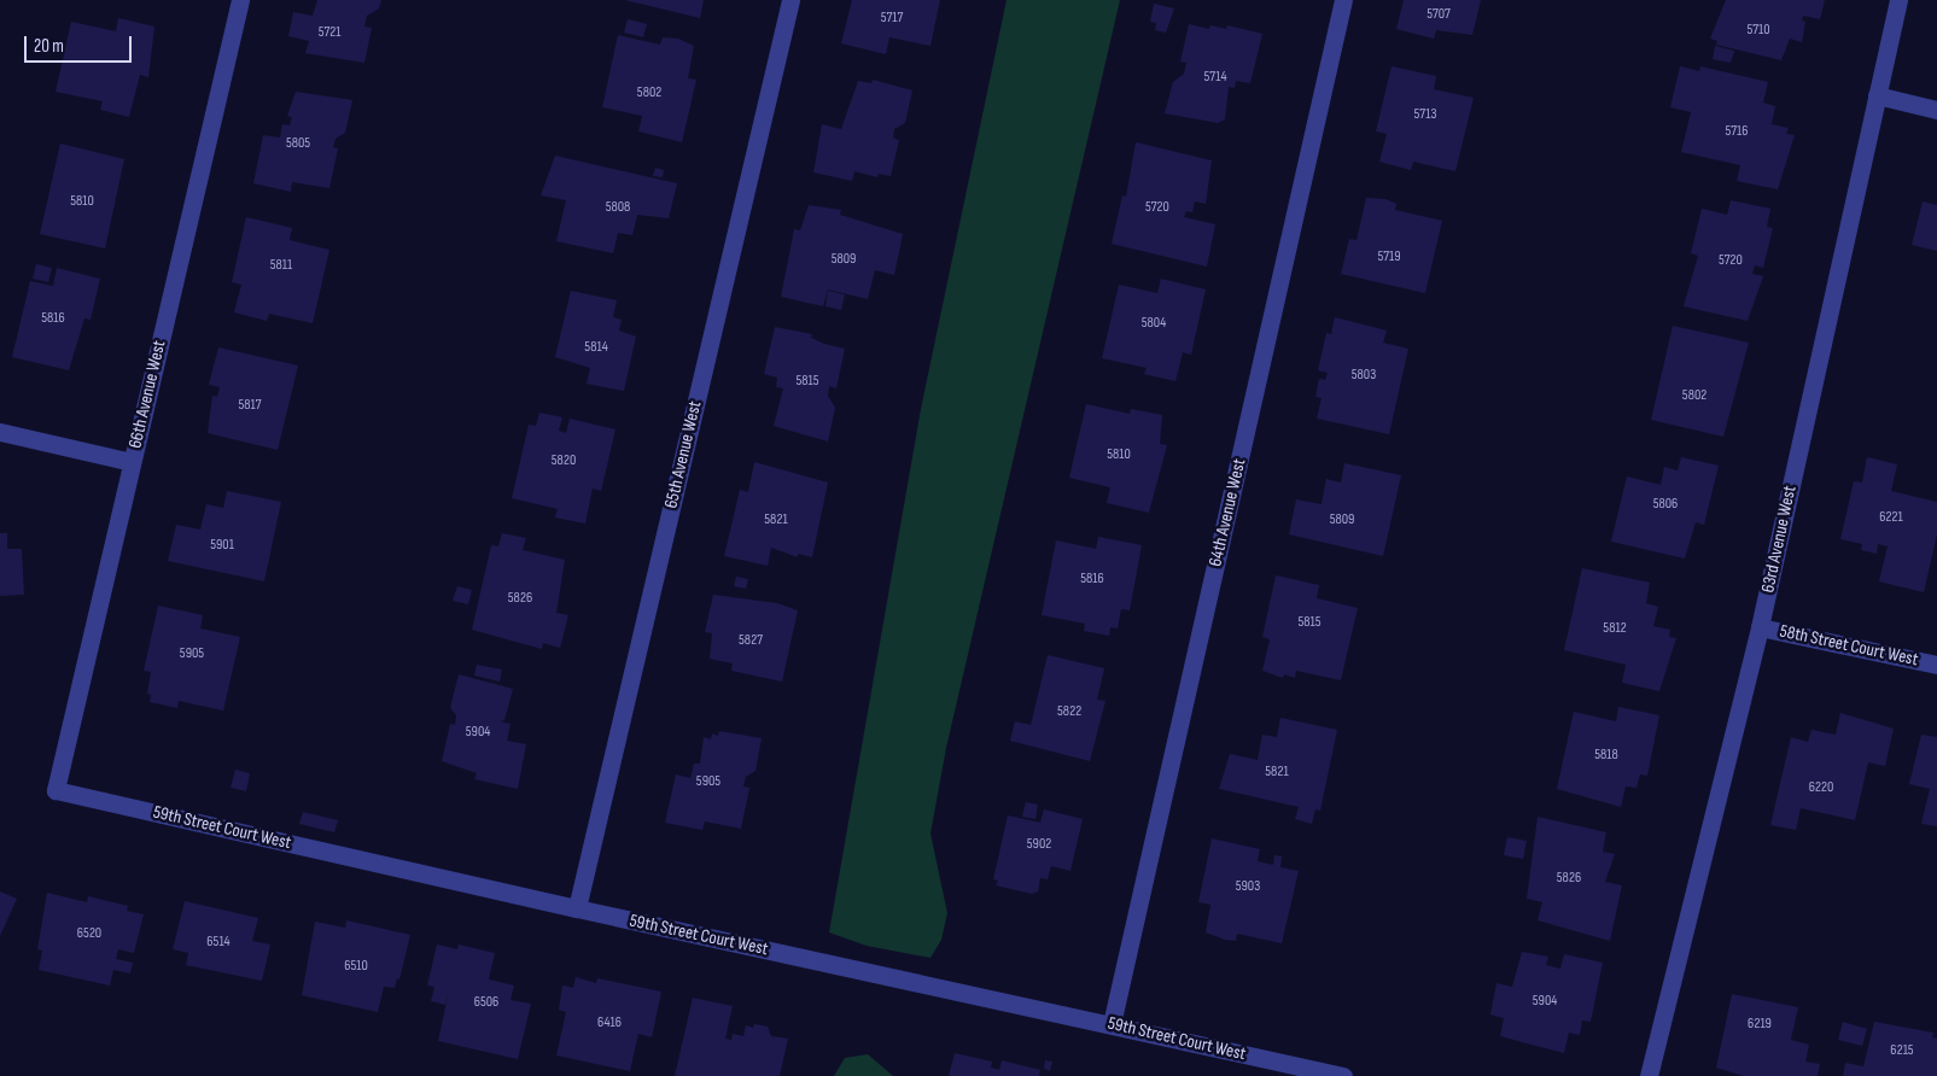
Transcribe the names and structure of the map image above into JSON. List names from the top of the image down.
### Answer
{
  "streets": {
    "street": [
      "66th Avenue West",
      "65th Avenue West",
      "64th Avenue West",
      "63rd Avenue West",
      "58th Street Court West",
      "59th Street Court West"
    ]
  },
  "crossings": [
    ["66th Avenue West", "59th Street Court West"],
    ["65th Avenue West", "59th Street Court West"],
    ["64th Avenue West", "59th Street Court West"],
    ["63rd Avenue West", "58th Street Court West"]
  ],
  "house_numbers": [
    "5707",
    "5717",
    "5710",
    "5721",
    "5714",
    "5802",
    "5713",
    "5716",
    "5805",
    "5810",
    "5808",
    "5720",
    "5719",
    "5809",
    "5720",
    "5811",
    "5816",
    "5804",
    "5814",
    "5803",
    "5815",
    "5802",
    "5817",
    "5810",
    "5820",
    "5806",
    "6221",
    "5821",
    "5809",
    "5901",
    "5816",
    "5826",
    "5815",
    "5812",
    "5827",
    "5905",
    "5822",
    "5904",
    "5818",
    "5821",
    "5905",
    "6220",
    "5902",
    "5826",
    "5903",
    "6520",
    "6514",
    "6510",
    "5904",
    "6506",
    "6416",
    "6219",
    "6215"
  ],
  "scale_bar": "20 m"
}
